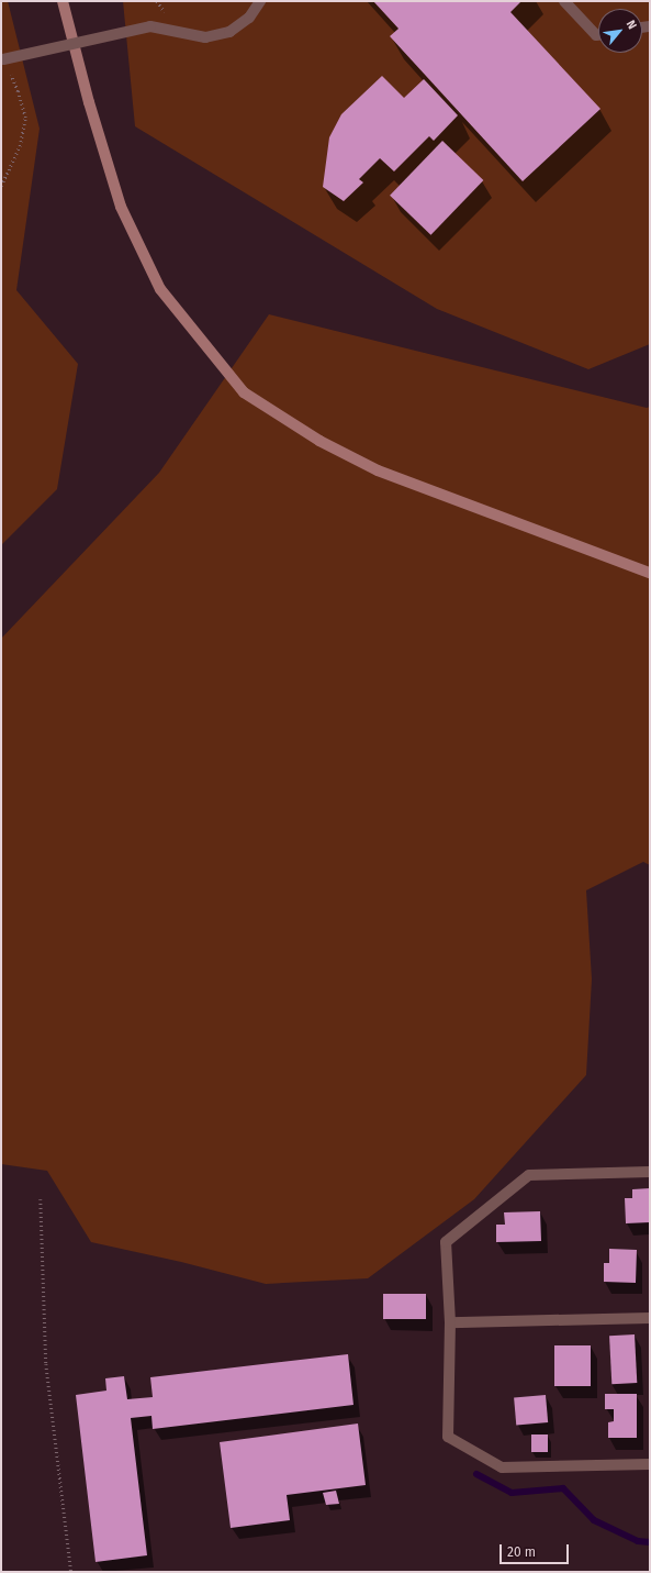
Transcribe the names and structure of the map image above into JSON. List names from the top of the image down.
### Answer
{
  "scale_bar": "20 m",
  "north": "top right"
}
